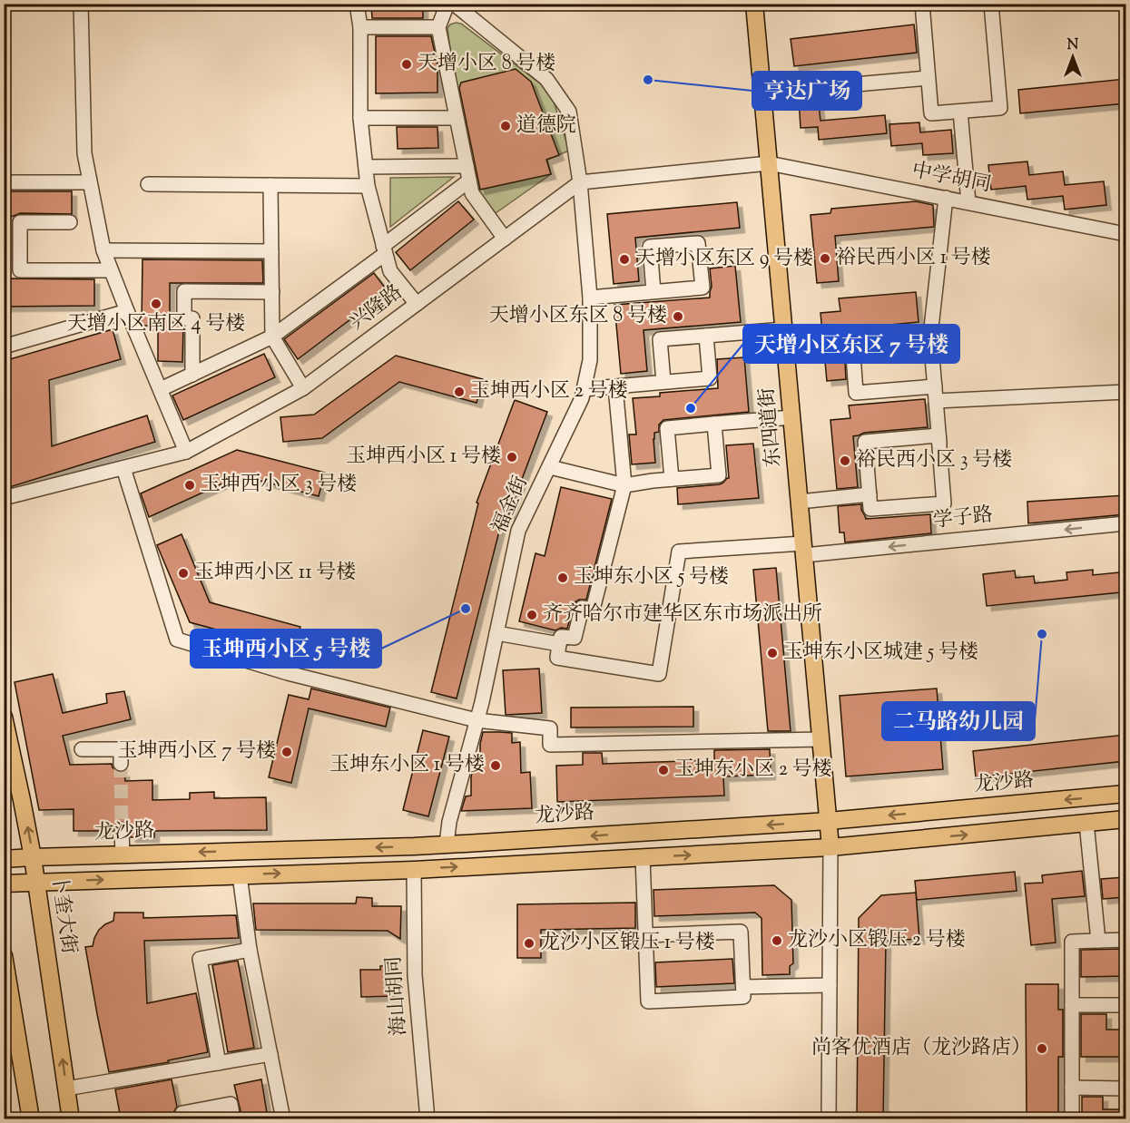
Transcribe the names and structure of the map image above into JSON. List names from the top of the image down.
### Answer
{
  "streets": {
    "main road": ["东四道街", "龙沙路", "卜奎大街"],
    "street": [
      "中学胡同",
      "兴隆路",
      "福金街",
      "学子路",
      "海山胡同"
    ]
  },
  "crossings": [
    ["中学胡同", "东四道街"],
    ["兴隆路", "福金街"],
    ["东四道街", "学子路"],
    ["东四道街", "龙沙路"],
    ["福金街", "龙沙路"],
    ["龙沙路", "卜奎大街"]
  ],
  "one_way": ["学子路"],
  "places": [
    "天增小区 8 号楼",
    "亨达广场",
    "道德院",
    "裕民西小区 1 号楼",
    "天增小区东区 9 号楼",
    "天增小区南区 4 号楼",
    "天增小区东区 8 号楼",
    "玉坤西小区 2 号楼",
    "天增小区东区 7 号楼",
    "玉坤西小区 1 号楼",
    "裕民西小区 3 号楼",
    "玉坤西小区 3 号楼",
    "玉坤西小区 11 号楼",
    "玉坤东小区 5 号楼",
    "玉坤西小区 5 号楼",
    "齐齐哈尔市建华区东市场派出所",
    "二马路幼儿园",
    "玉坤东小区城建 5 号楼",
    "玉坤西小区 7 号楼",
    "玉坤东小区 1 号楼",
    "玉坤东小区 2 号楼",
    "龙沙小区锻压 2 号楼",
    "龙沙小区锻压 1 号楼",
    "尚客优酒店（龙沙路店）"
  ],
  "north": "top"
}
